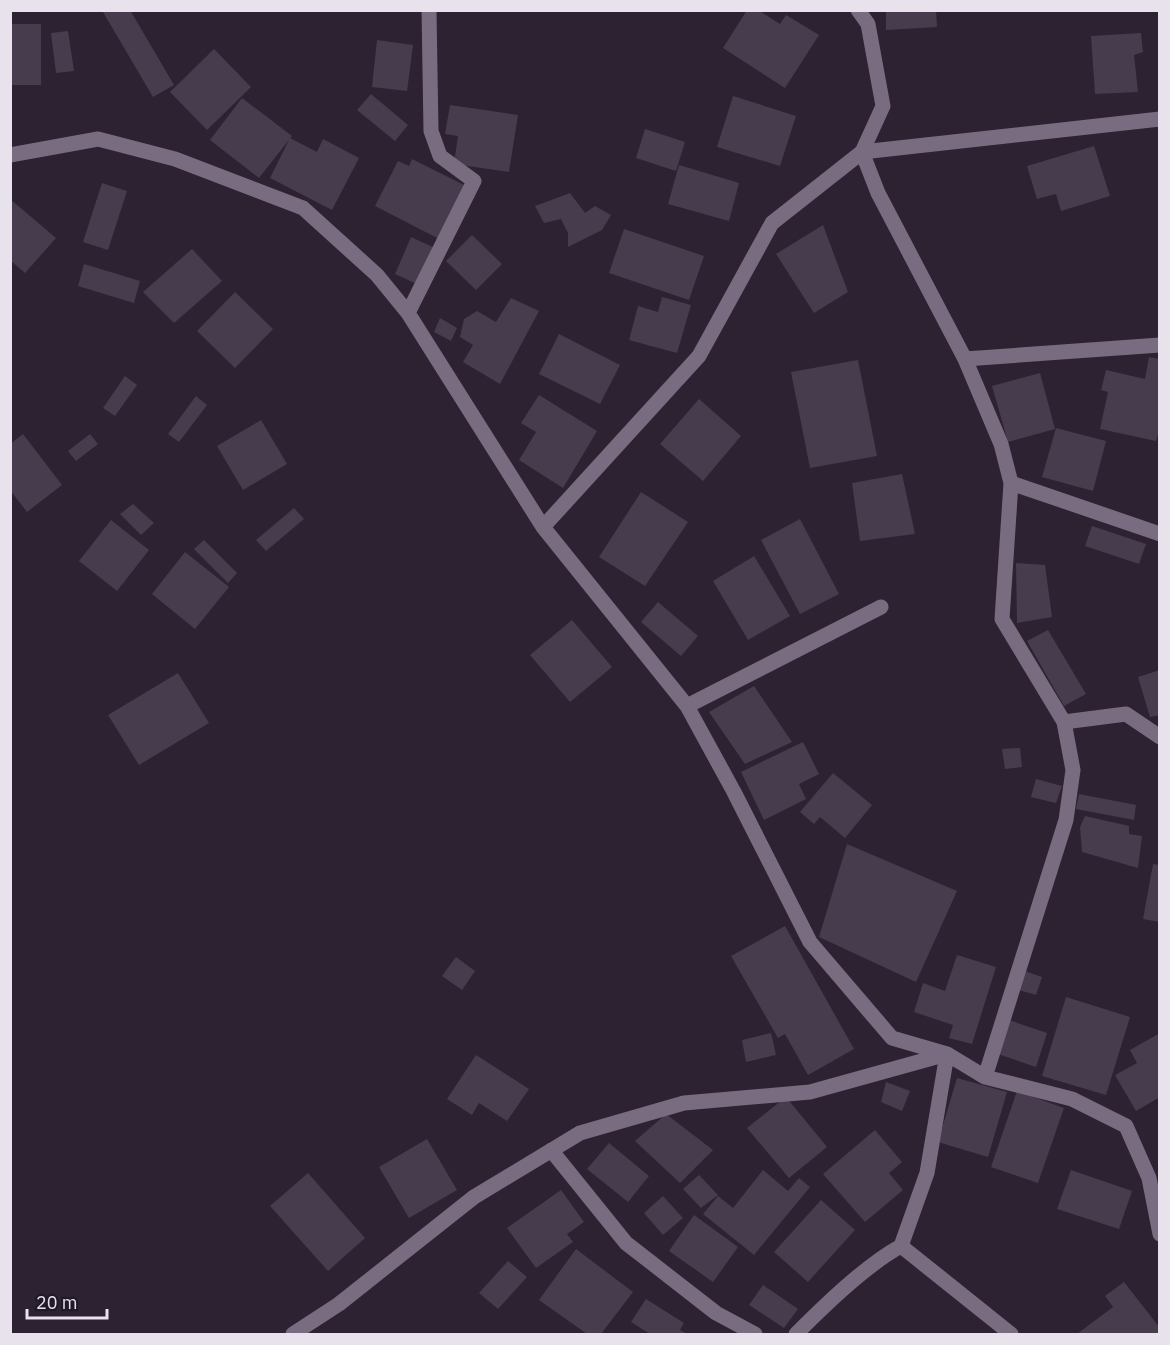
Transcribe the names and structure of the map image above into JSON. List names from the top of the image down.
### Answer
{
  "scale_bar": "20 m"
}
